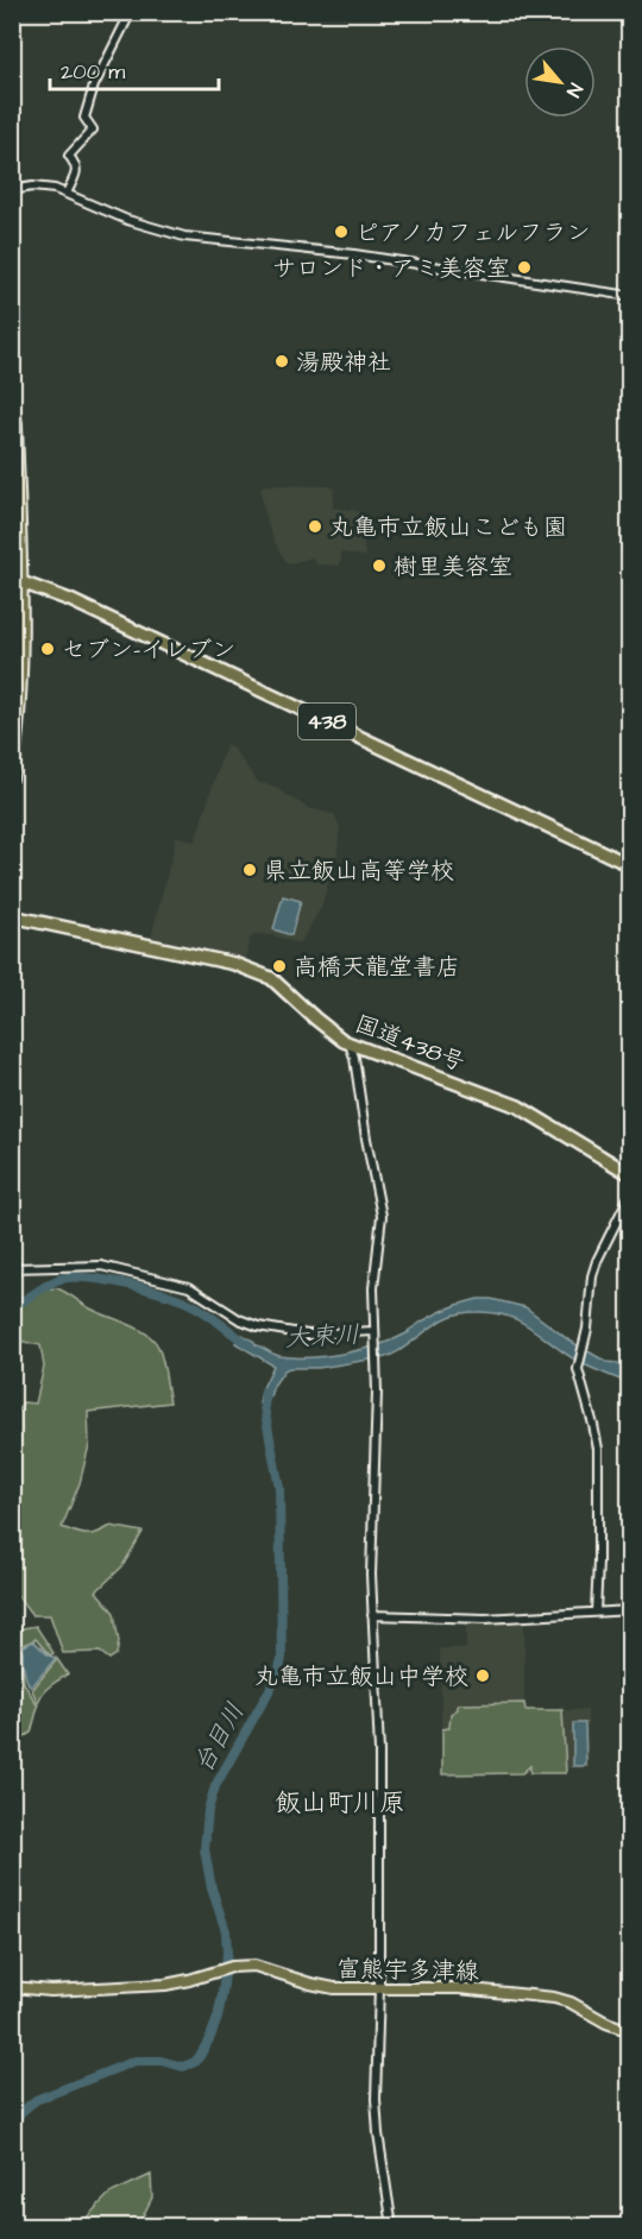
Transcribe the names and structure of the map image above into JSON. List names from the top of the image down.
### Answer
{
  "streets": {
    "highway": ["438", "国道438号"],
    "main road": ["富熊宇多津線"]
  },
  "districts": ["飯山町川原"],
  "water": ["大束川", "台目川"],
  "places": [
    "ピアノカフェルフラン",
    "サロンド・アミ美容室",
    "湯殿神社",
    "丸亀市立飯山こども園",
    "樹里美容室",
    "セブン-イレブン",
    "県立飯山高等学校",
    "高橋天龍堂書店",
    "丸亀市立飯山中学校"
  ],
  "scale_bar": "200 m",
  "north": "bottom right"
}
